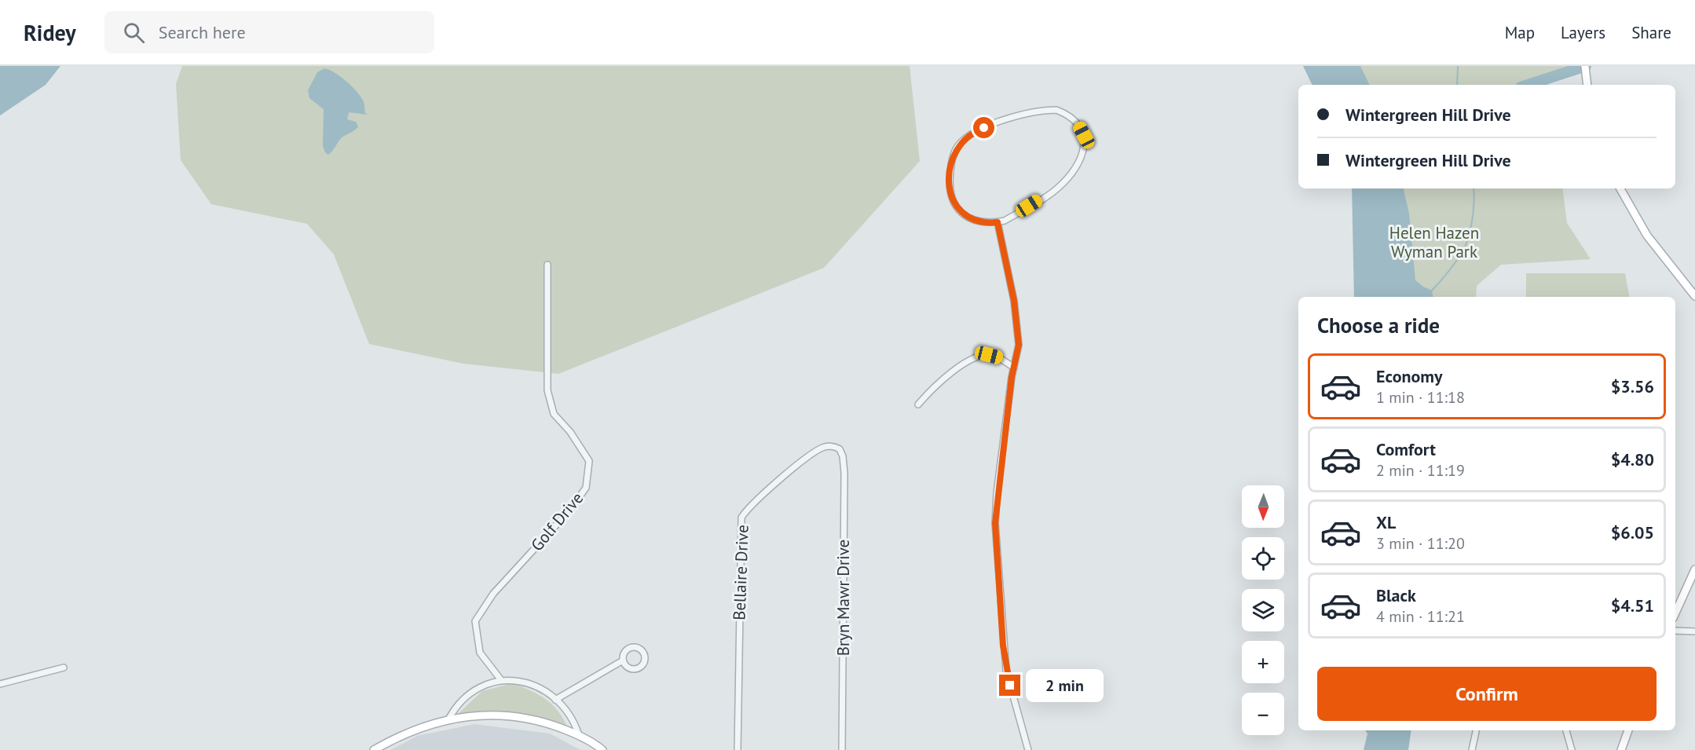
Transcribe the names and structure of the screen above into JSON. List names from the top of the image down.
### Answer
{
  "streets": {
    "street": ["Golf Drive", "Bellaire Drive", "Bryn Mawr Drive"]
  },
  "crossings": [
    ["Bellaire Drive", "Bryn Mawr Drive"]
  ],
  "parks": ["Helen Hazen Wyman Park"],
  "north": "bottom",
  "page": {
    "header": "Ridey",
    "search": "Search here",
    "nav": ["Map", "Layers", "Share"],
    "banner": ["Wintergreen Hill Drive", "Wintergreen Hill Drive"],
    "heading": "Choose a ride",
    "list": [
      {
        "name": "Economy",
        "note": "1 min · 11:18",
        "value": "$3.56"
      },
      {
        "name": "Comfort",
        "note": "2 min · 11:19",
        "value": "$4.80"
      },
      {
        "name": "XL",
        "note": "3 min · 11:20",
        "value": "$6.05"
      },
      {
        "name": "Black",
        "note": "4 min · 11:21",
        "value": "$4.51"
      }
    ],
    "map_buttons": ["+", "−"],
    "buttons": "Confirm",
    "bubble": "2 min"
  }
}
